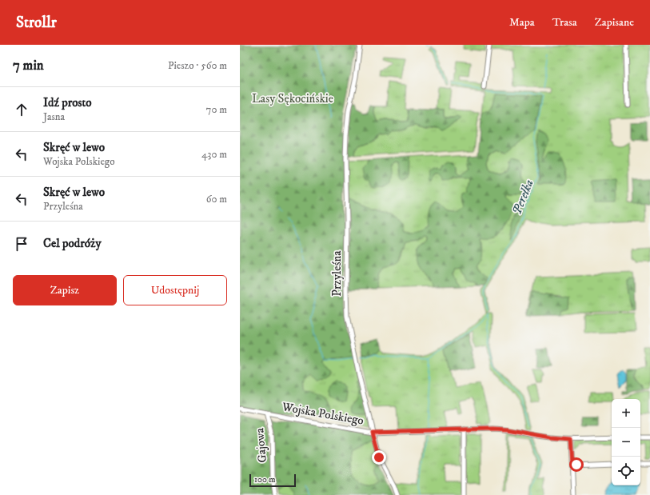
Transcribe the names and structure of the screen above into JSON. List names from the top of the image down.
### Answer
{
  "streets": {
    "street": ["Przyleśna", "Wojska Polskiego", "Gajowa"]
  },
  "crossings": [
    ["Przyleśna", "Wojska Polskiego"],
    ["Wojska Polskiego", "Gajowa"]
  ],
  "water": ["Perełka"],
  "parks": ["Lasy Sękocińskie"],
  "scale_bar": "100 m",
  "page": {
    "header": "Strollr",
    "nav": ["Mapa", "Trasa", "Zapisane"],
    "heading": ["7 min", "Pieszo · 560 m"],
    "list": [
      ["Idź prosto", "Jasna", "70 m"],
      ["Skręć w lewo", "Wojska Polskiego", "430 m"],
      ["Skręć w lewo", "Przyleśna", "60 m"],
      "Cel podróży"
    ],
    "buttons": ["Zapisz", "Udostępnij"],
    "map_buttons": ["+", "−"],
    "scale": "100 m"
  }
}
